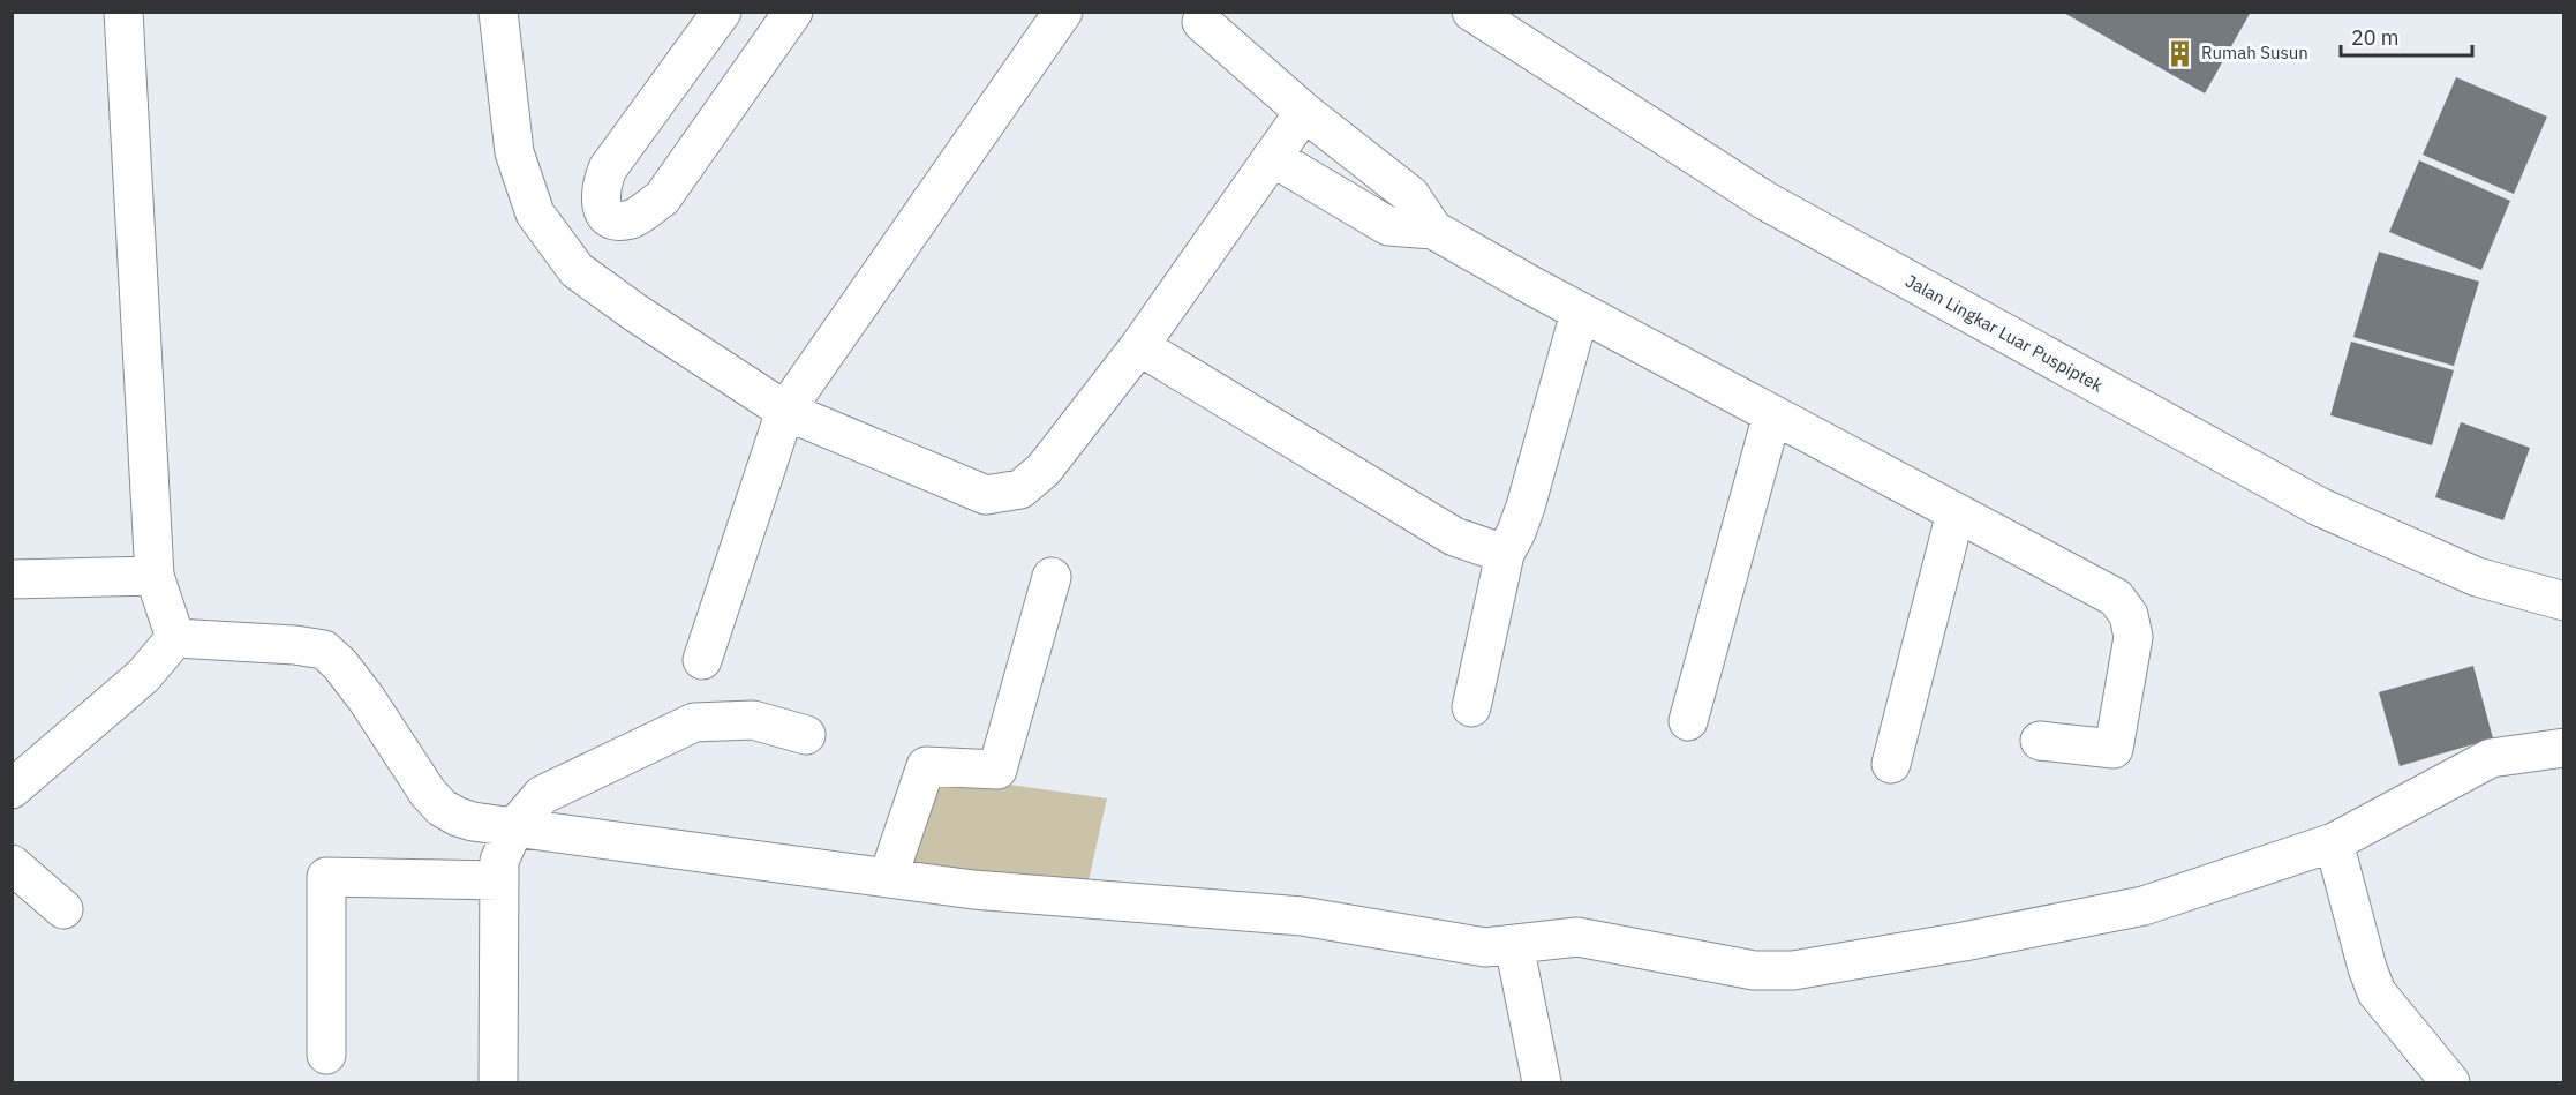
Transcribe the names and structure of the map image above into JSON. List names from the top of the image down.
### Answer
{
  "streets": {
    "street": ["Jalan Lingkar Luar Puspiptek"]
  },
  "places": {
    "building": ["Rumah Susun"]
  },
  "scale_bar": "20 m"
}
